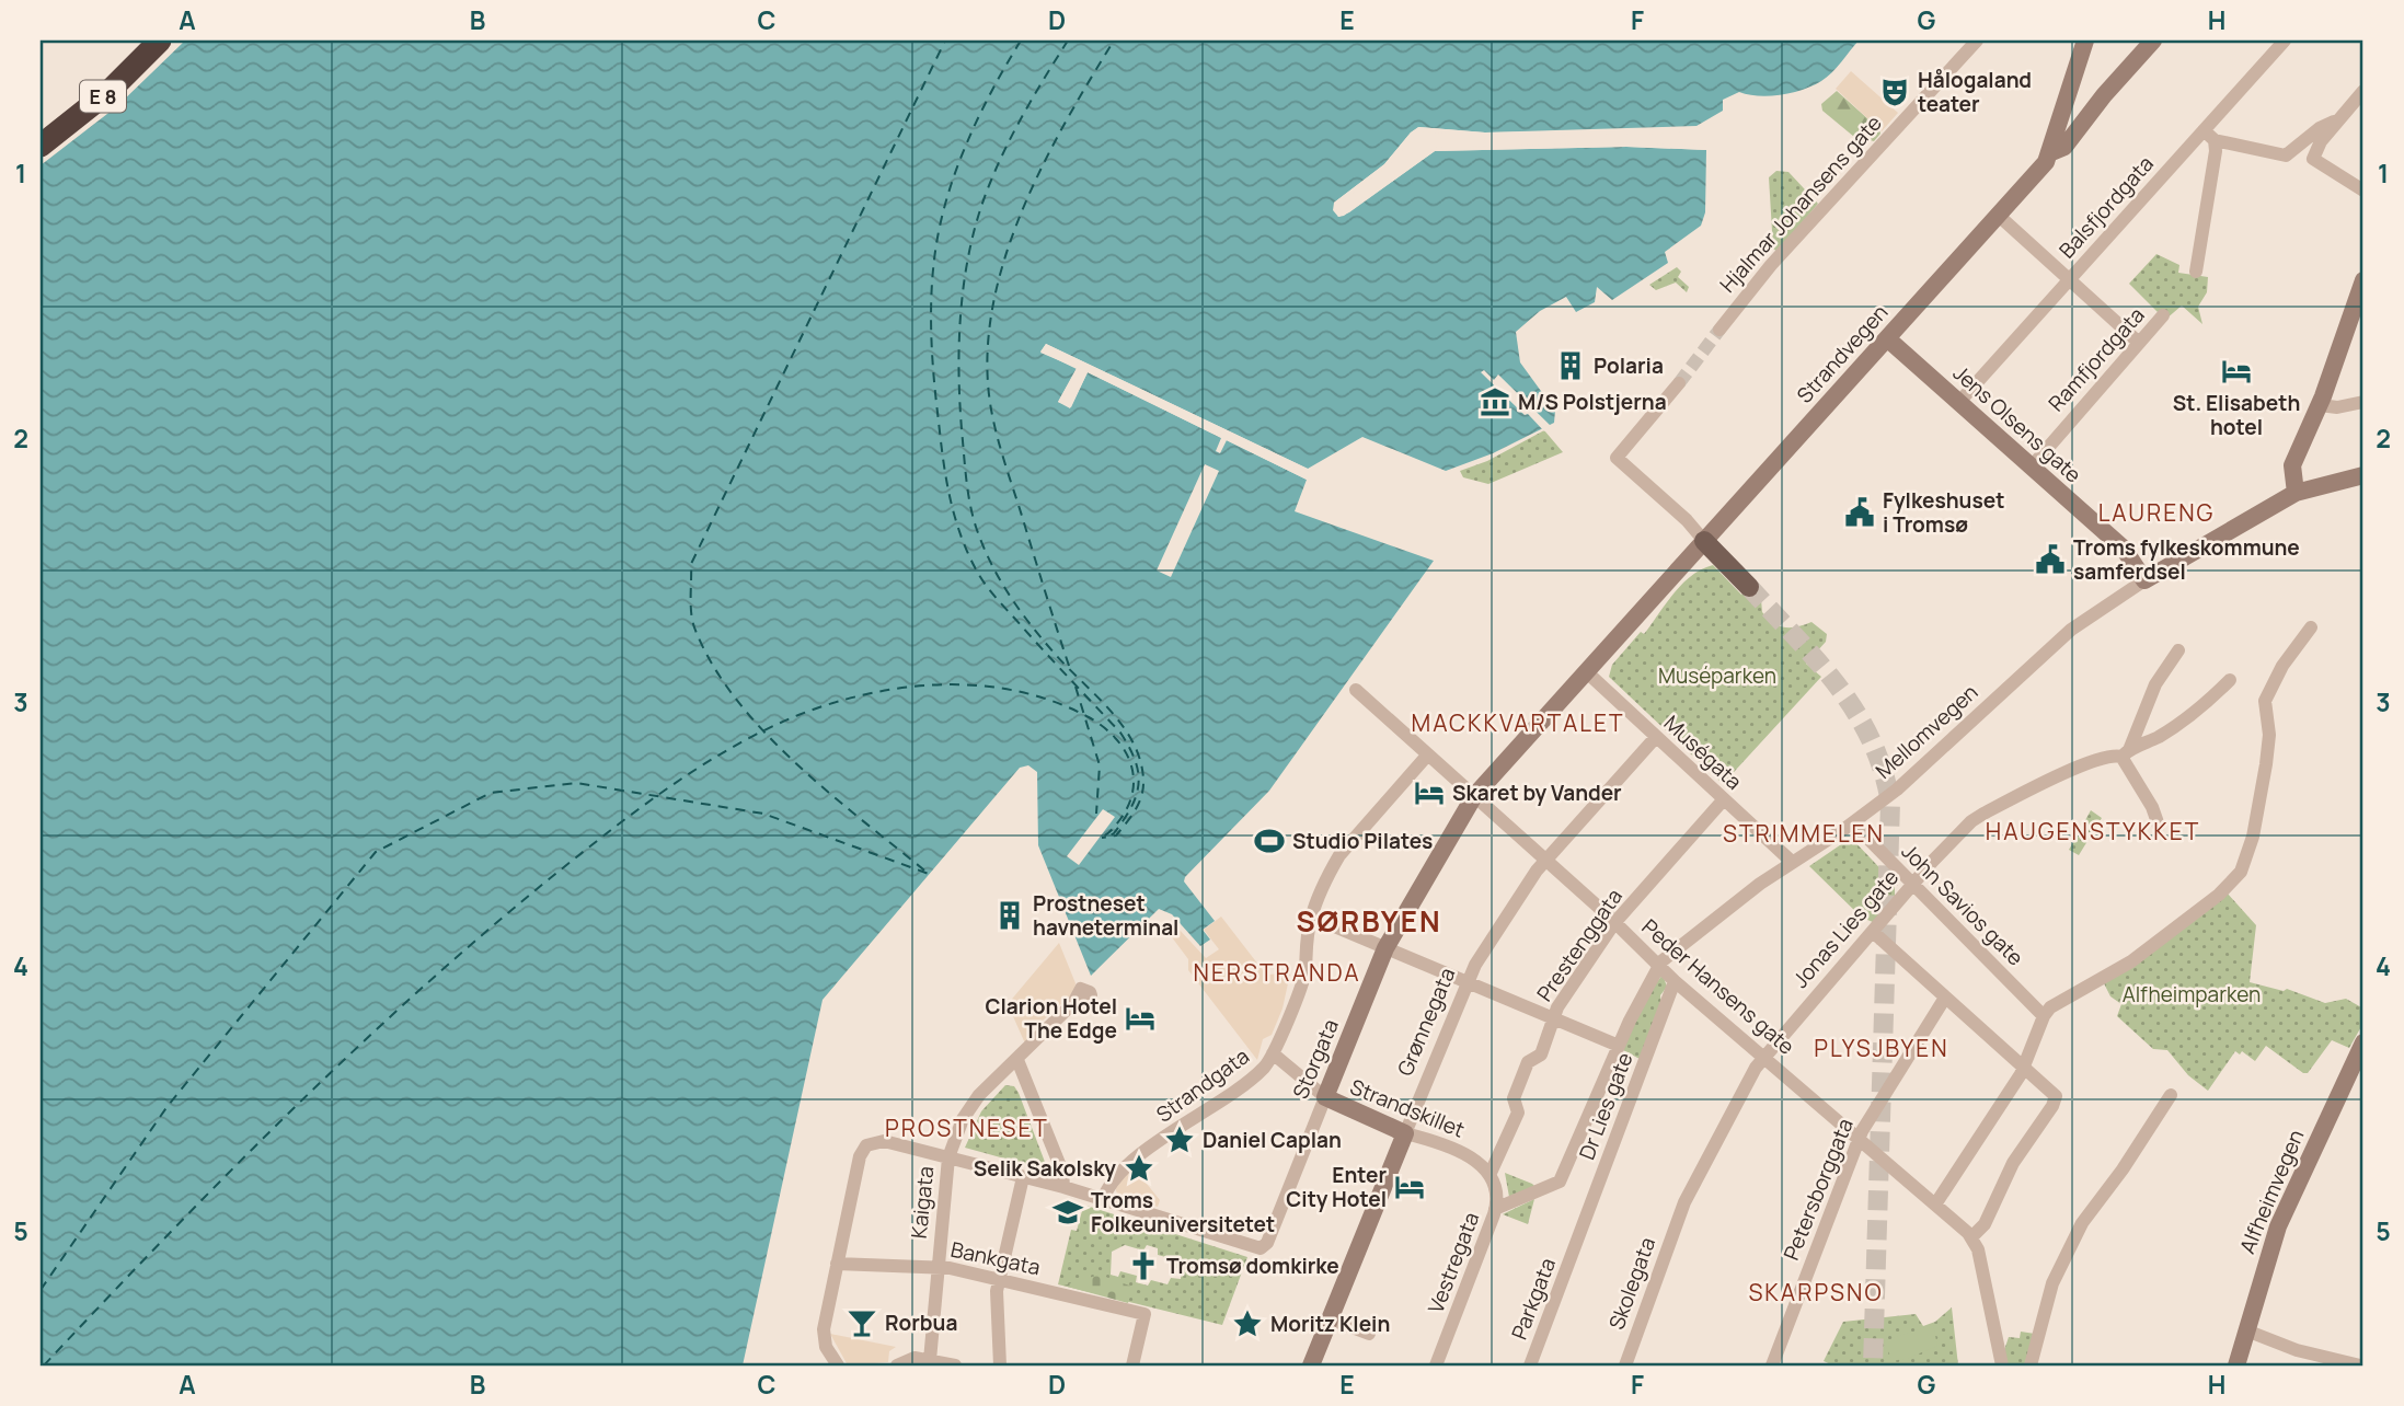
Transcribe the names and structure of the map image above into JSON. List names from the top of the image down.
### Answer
{
  "streets": {
    "highway": ["E 8"],
    "street": [
      "Hjalmar Johansens gate",
      "Balsfjordgata",
      "Strandvegen",
      "Ramfjordgata",
      "Jens Olsens gate",
      "Mellomvegen",
      "Muségata",
      "John Savios gate",
      "Jonas Lies gate",
      "Prestenggata",
      "Peder Hansens gate",
      "Grønnegata",
      "Storgata",
      "Strandgata",
      "Dr Lies gate",
      "Strandskillet",
      "Petersborggata",
      "Alfheimvegen",
      "Kaigata",
      "Bankgata",
      "Vestregata",
      "Skolegata",
      "Parkgata"
    ]
  },
  "crossings": [
    ["Balsfjordgata", "Jens Olsens gate"],
    ["Strandvegen", "Jens Olsens gate"],
    ["Strandvegen", "Muségata"],
    ["Strandvegen", "Storgata"],
    ["Ramfjordgata", "Jens Olsens gate"],
    ["Jens Olsens gate", "Mellomvegen"],
    ["Mellomvegen", "Muségata"],
    ["Mellomvegen", "John Savios gate"],
    ["Mellomvegen", "Peder Hansens gate"],
    ["Mellomvegen", "Vestregata"],
    ["Muségata", "Prestenggata"],
    ["Muségata", "Grønnegata"],
    ["Muségata", "Storgata"],
    ["John Savios gate", "Jonas Lies gate"],
    ["Jonas Lies gate", "Peder Hansens gate"],
    ["Jonas Lies gate", "Skolegata"],
    ["Prestenggata", "Peder Hansens gate"],
    ["Prestenggata", "Strandskillet"],
    ["Prestenggata", "Vestregata"],
    ["Peder Hansens gate", "Grønnegata"],
    ["Peder Hansens gate", "Storgata"],
    ["Peder Hansens gate", "Strandgata"],
    ["Peder Hansens gate", "Dr Lies gate"],
    ["Peder Hansens gate", "Petersborggata"],
    ["Grønnegata", "Strandskillet"],
    ["Storgata", "Strandgata"],
    ["Storgata", "Strandskillet"],
    ["Strandgata", "Strandskillet"],
    ["Dr Lies gate", "Parkgata"],
    ["Strandskillet", "Vestregata"],
    ["Kaigata", "Bankgata"]
  ],
  "districts": [
    "LAURENG",
    "MACKKVARTALET",
    "HAUGENSTYKKET",
    "STRIMMELEN",
    "SØRBYEN",
    "NERSTRANDA",
    "PLYSJBYEN",
    "PROSTNESET",
    "SKARPSNO"
  ],
  "parks": ["Muséparken", "Alfheimparken"],
  "places": {
    "theatre": ["Hålogaland teater"],
    "building": ["Polaria", "Prostneset havneterminal"],
    "hotel": [
      "St. Elisabeth hotel",
      "Skaret by Vander",
      "Clarion Hotel The Edge",
      "Enter City Hotel"
    ],
    "museum": ["M/S Polstjerna"],
    "public building": ["Fylkeshuset i Tromsø", "Troms fylkeskommune samferdsel"],
    "sports": ["Studio Pilates"],
    "place": ["Daniel Caplan", "Selik Sakolsky", "Moritz Klein"],
    "school or university": ["Troms Folkeuniversitetet"],
    "church": ["Tromsø domkirke"],
    "bar": ["Rorbua"]
  },
  "grid": {
    "columns": [
      "A",
      "B",
      "C",
      "D",
      "E",
      "F",
      "G",
      "H"
    ],
    "rows": [
      "1",
      "2",
      "3",
      "4",
      "5"
    ]
  }
}
